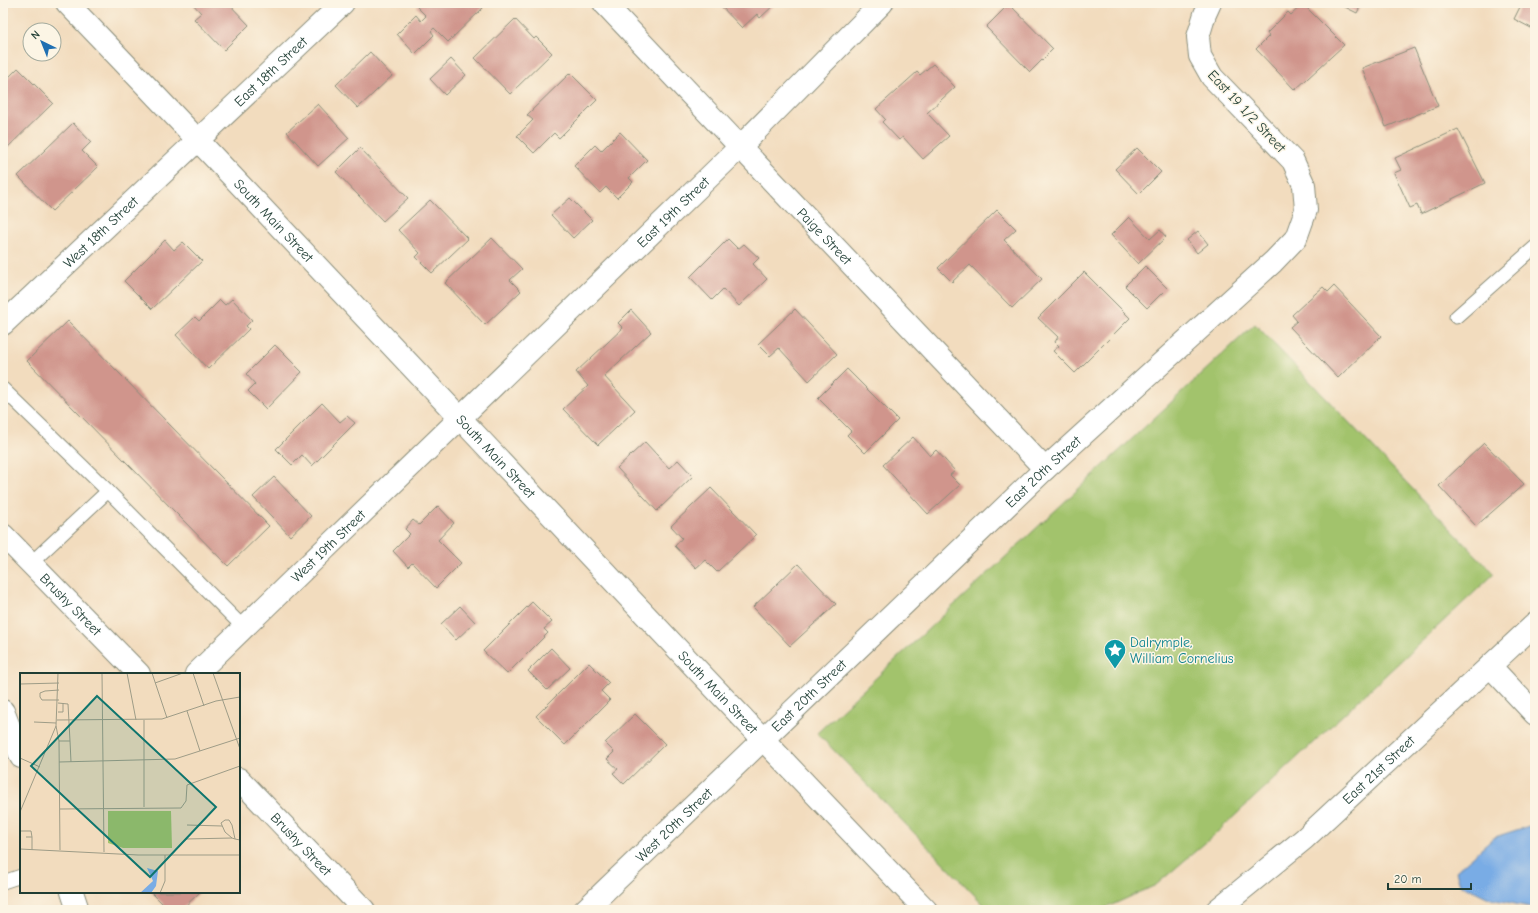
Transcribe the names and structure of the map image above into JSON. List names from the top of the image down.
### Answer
{
  "streets": {
    "street": [
      "East 18th Street",
      "East 19 1/2 Street",
      "East 19th Street",
      "South Main Street",
      "West 18th Street",
      "Paige Street",
      "East 20th Street",
      "West 19th Street",
      "Brushy Street",
      "East 21st Street",
      "West 20th Street"
    ]
  },
  "crossings": [
    ["East 18th Street", "South Main Street"],
    ["East 18th Street", "West 18th Street"],
    ["East 19 1/2 Street", "East 20th Street"],
    ["East 19th Street", "South Main Street"],
    ["East 19th Street", "Paige Street"],
    ["East 19th Street", "West 19th Street"],
    ["South Main Street", "West 18th Street"],
    ["South Main Street", "East 20th Street"],
    ["South Main Street", "West 19th Street"],
    ["South Main Street", "West 20th Street"],
    ["Paige Street", "East 20th Street"],
    ["East 20th Street", "West 20th Street"]
  ],
  "places": {
    "place": ["Dalrymple, William Cornelius"]
  },
  "scale_bar": "20 m",
  "north": "top left"
}
